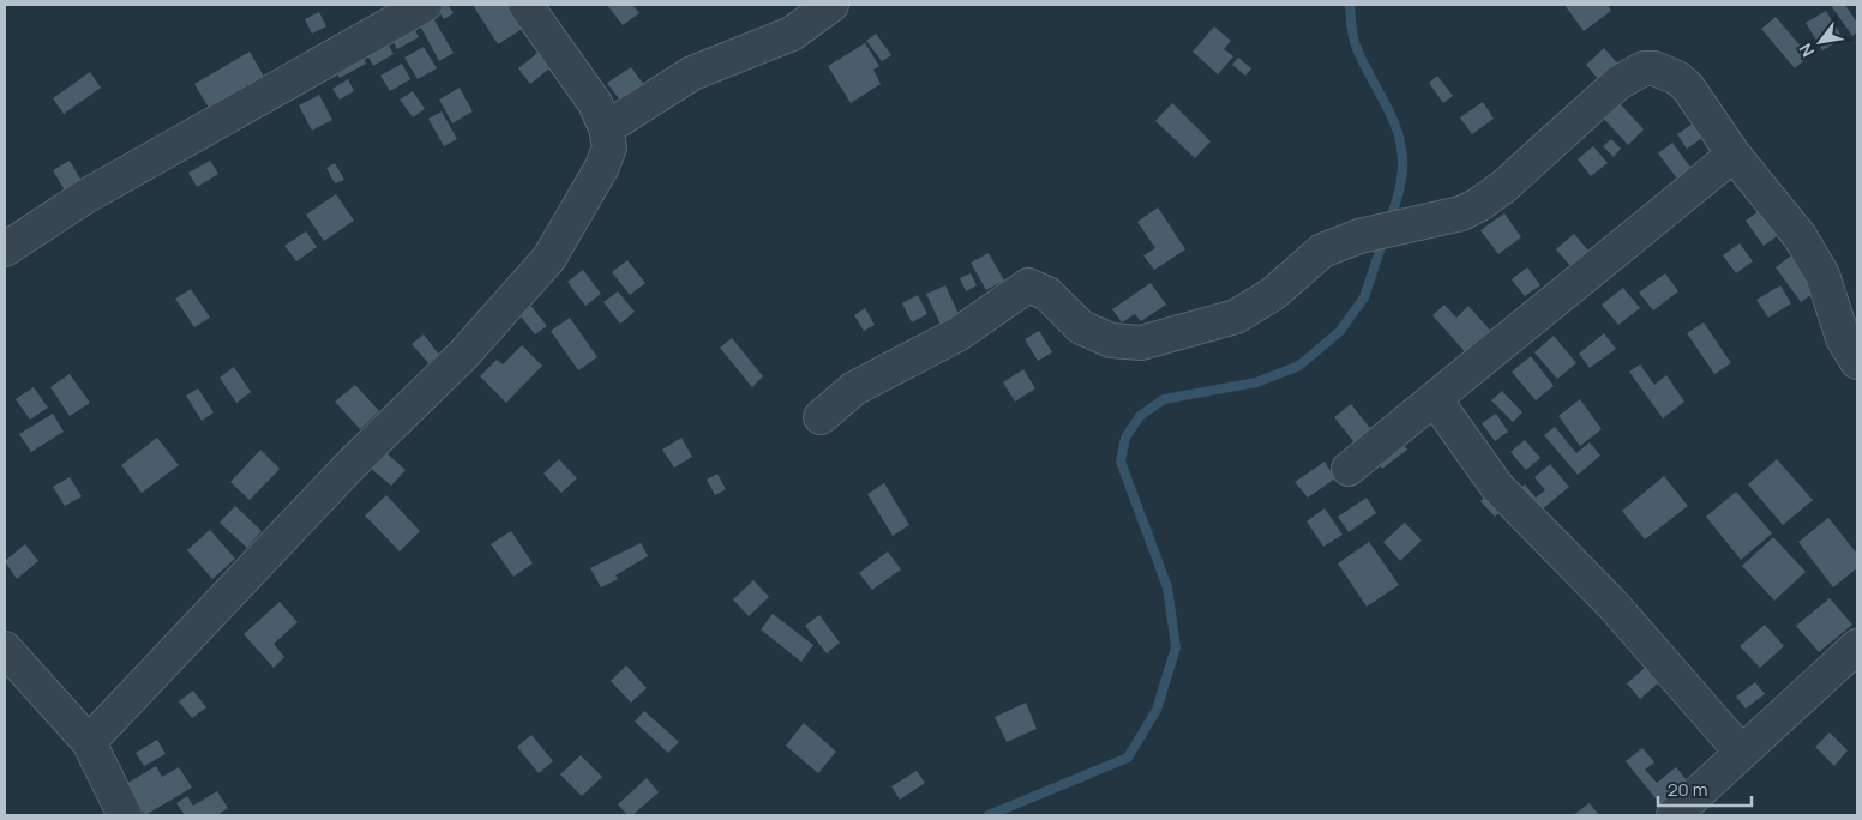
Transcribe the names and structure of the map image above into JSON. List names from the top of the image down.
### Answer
{
  "scale_bar": "20 m",
  "north": "bottom left"
}
